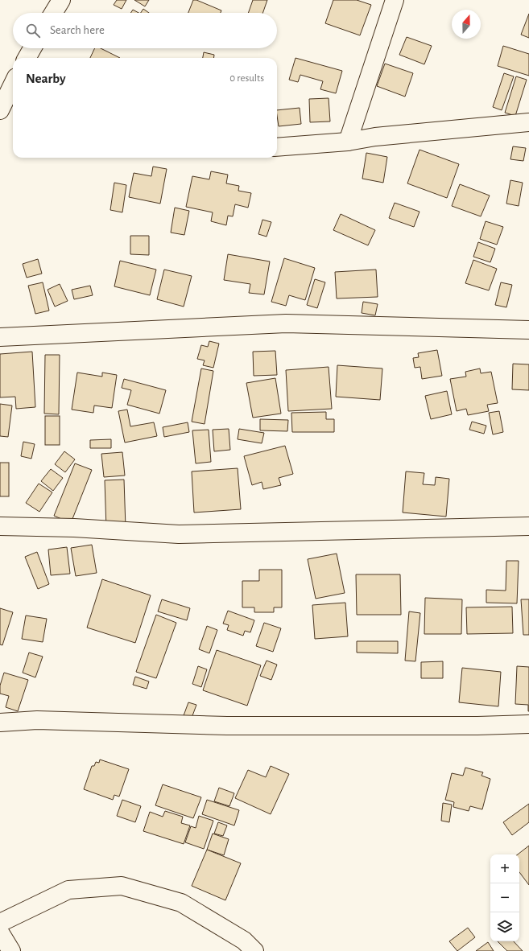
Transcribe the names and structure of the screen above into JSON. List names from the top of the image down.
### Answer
{
  "north": "top",
  "page": {
    "search": "Search here",
    "heading": ["Nearby", "0 results"],
    "map_buttons": ["+", "−"]
  }
}
